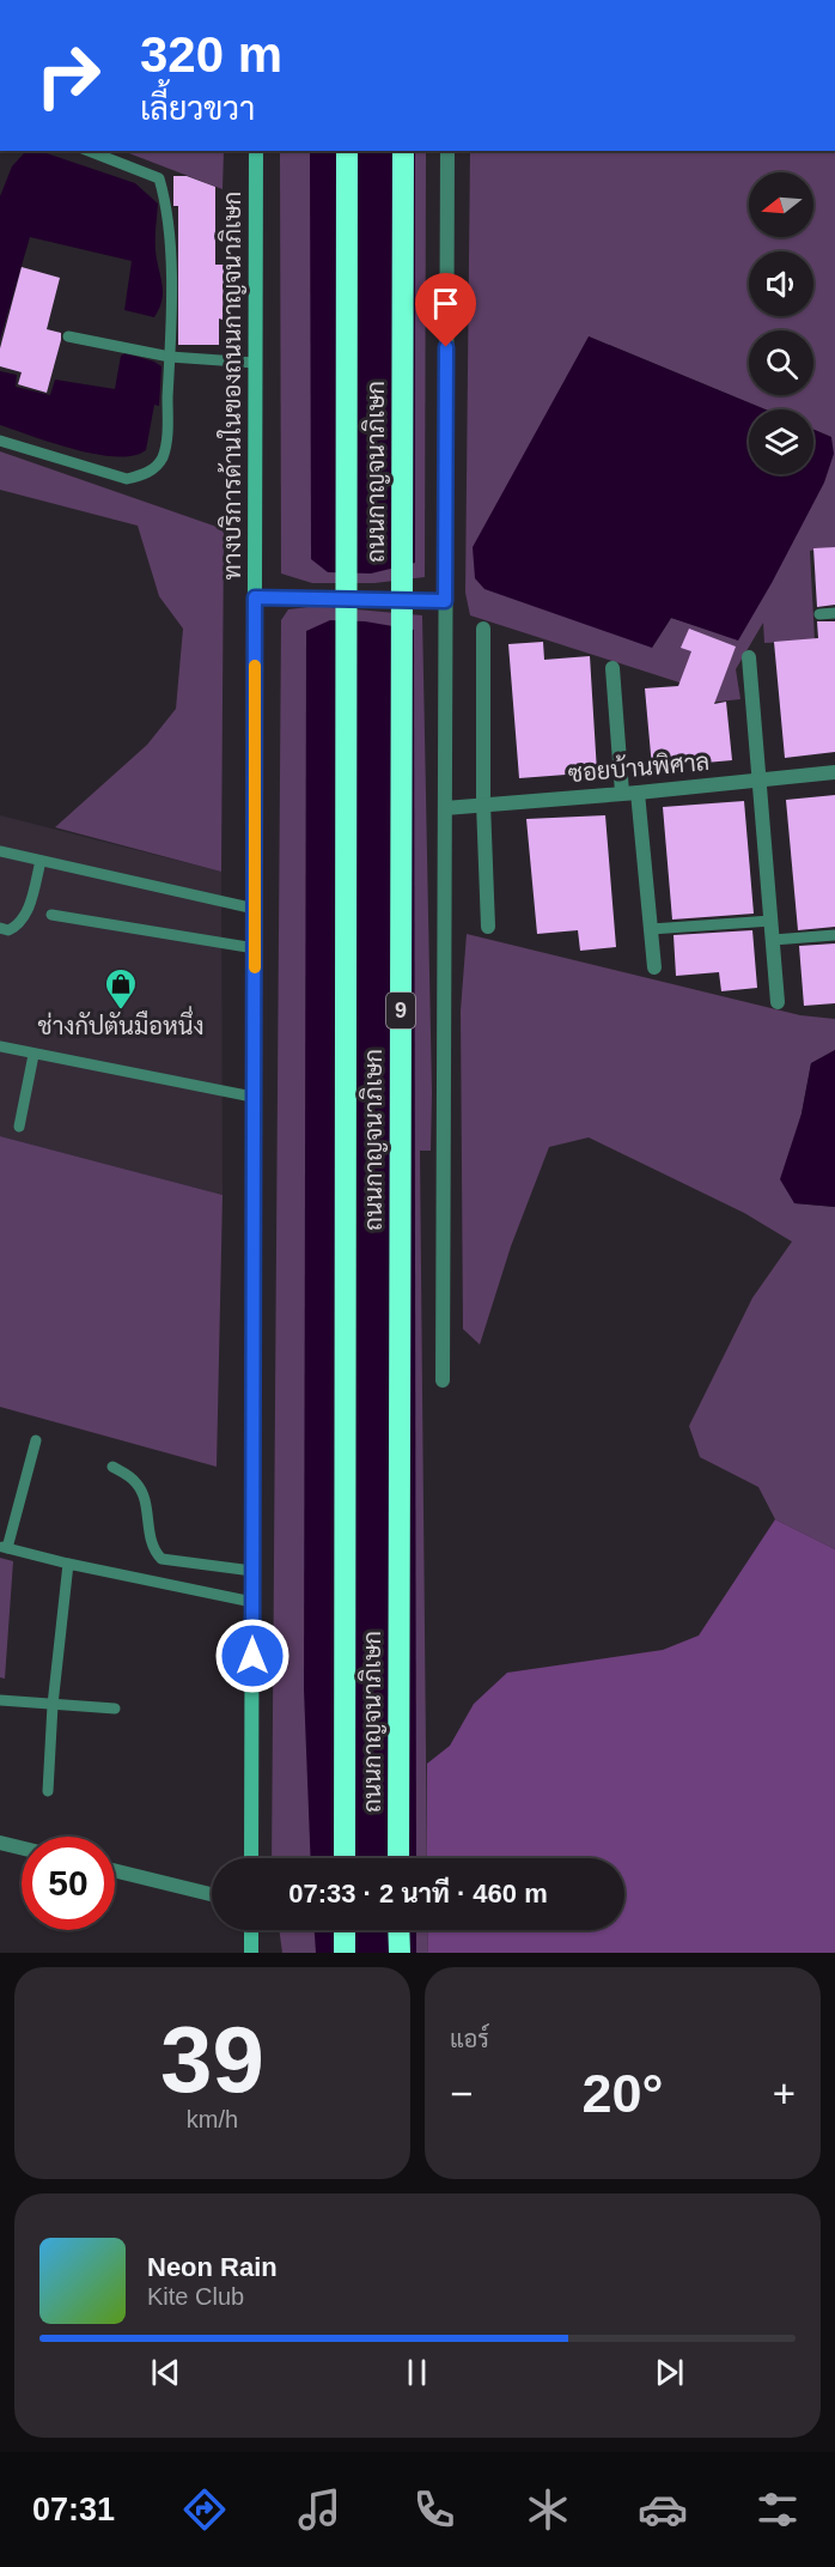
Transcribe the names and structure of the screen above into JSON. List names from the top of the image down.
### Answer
{
  "streets": {
    "highway": ["ถนนกาญจนาภิเษก", "9"],
    "main road": ["ทางบริการด้านในของถนนกาญจนาภิเษก"],
    "street": ["ซอยบ้านพิศาล"]
  },
  "places": {
    "shop": ["ช่างกัปตันมือหนึ่ง"]
  },
  "north": "left",
  "page": {
    "turn": ["320 m", "เลี้ยวขวา"],
    "limit": "50",
    "trip": "07:33 · 2 นาที · 460 m",
    "tile": [
      ["39", "km/h"],
      "แอร์"
    ],
    "heat": ["−", "20°", "+"],
    "song": ["Neon Rain", "Kite Club"],
    "tabs": "07:31"
  }
}
